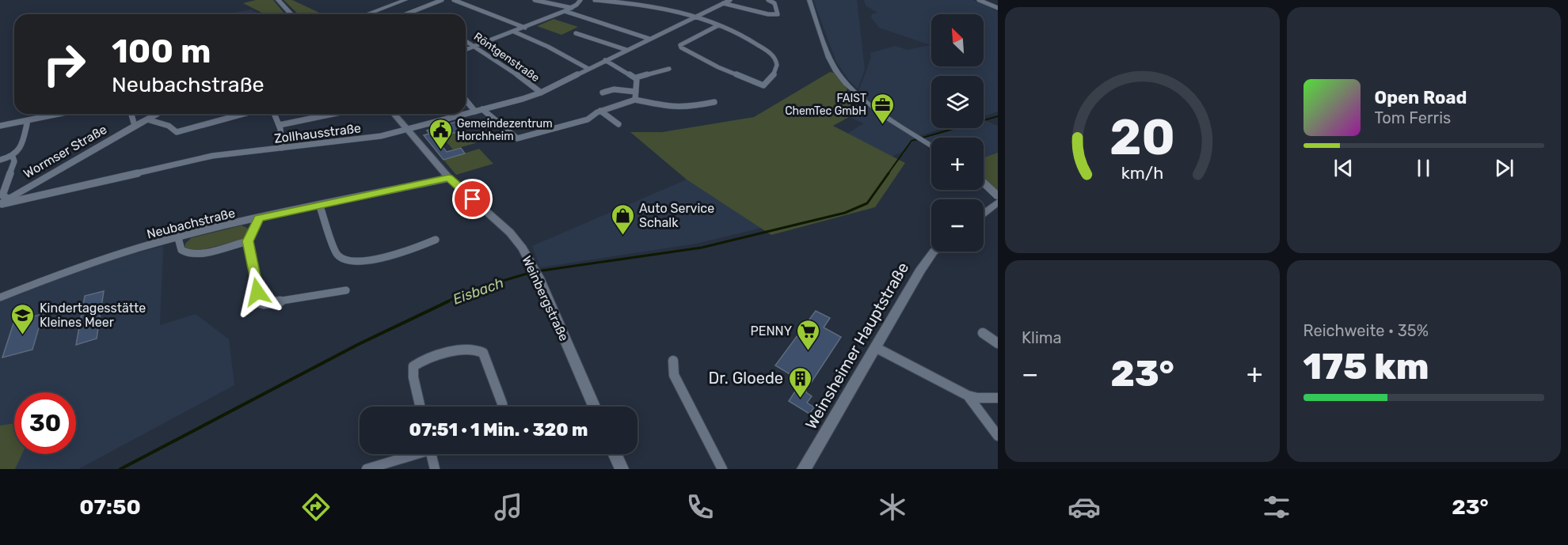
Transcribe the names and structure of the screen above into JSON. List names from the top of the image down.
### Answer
{
  "streets": {
    "main road": ["Wormser Straße"],
    "street": [
      "Röntgenstraße",
      "Zollhausstraße",
      "Neubachstraße",
      "Weinbergstraße",
      "Weinsheimer Hauptstraße"
    ]
  },
  "crossings": [
    ["Röntgenstraße", "Zollhausstraße"],
    ["Zollhausstraße", "Wormser Straße"],
    ["Zollhausstraße", "Weinbergstraße"],
    ["Neubachstraße", "Weinbergstraße"]
  ],
  "water": ["Eisbach"],
  "places": {
    "office": ["FAIST ChemTec GmbH"],
    "public building": ["Gemeindezentrum Horchheim"],
    "shop": ["Auto Service Schalk"],
    "school or university": ["Kindertagesstätte Kleines Meer"],
    "supermarket": ["PENNY"],
    "building": ["Dr. Gloede"]
  },
  "north": "top left",
  "page": {
    "map_buttons": ["+", "−"],
    "turn": ["100 m", "Neubachstraße"],
    "song": ["Open Road", "Tom Ferris"],
    "tile": [
      "Klima",
      ["Reichweite · 35%", "175 km"]
    ],
    "heat": ["−", "23°", "+"],
    "limit": "30",
    "trip": "07:51 · 1 Min. · 320 m",
    "tabs": ["07:50", "23°"],
    "gauge": ["20", "km/h"]
  }
}
